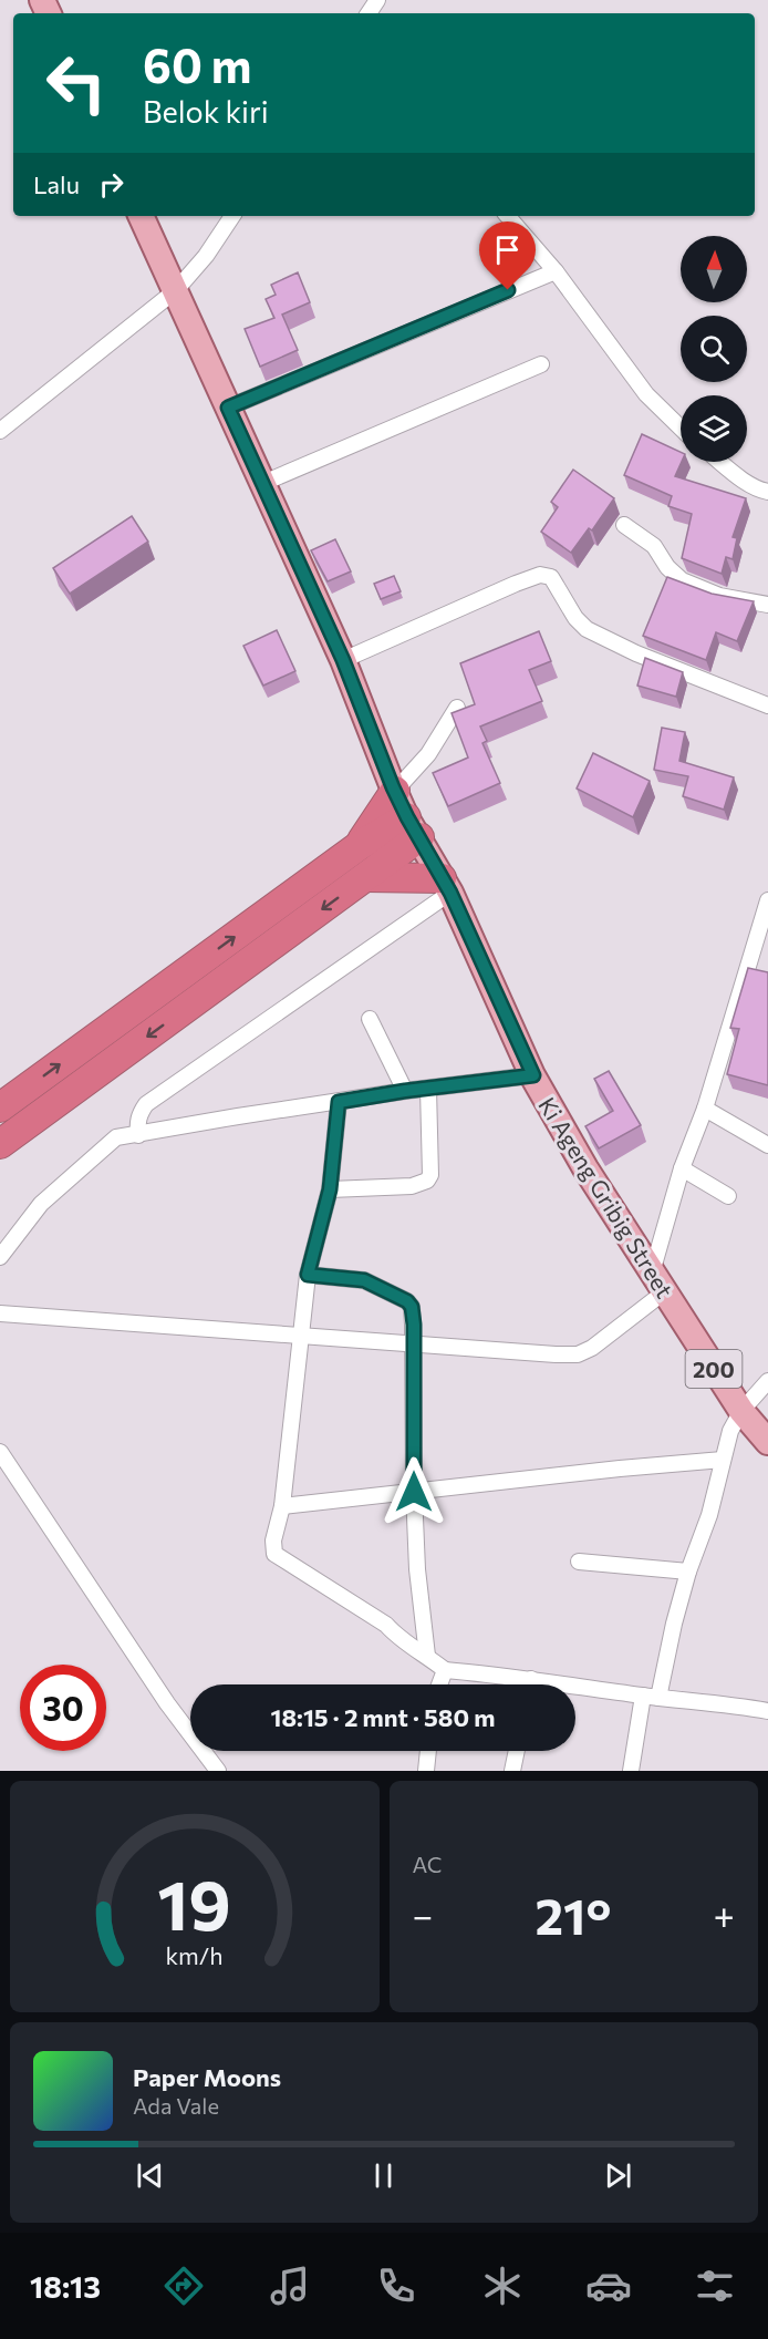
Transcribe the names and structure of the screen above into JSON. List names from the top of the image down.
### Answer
{
  "streets": {
    "main road": ["Ki Ageng Gribig Street", "200"]
  },
  "north": "top",
  "page": {
    "turn": ["60 m", "Belok kiri"],
    "then": "Lalu",
    "limit": "30",
    "trip": "18:15 · 2 mnt · 580 m",
    "tile": "AC",
    "heat": ["−", "21°", "+"],
    "song": ["Paper Moons", "Ada Vale"],
    "tabs": "18:13",
    "gauge": ["19", "km/h"]
  }
}
